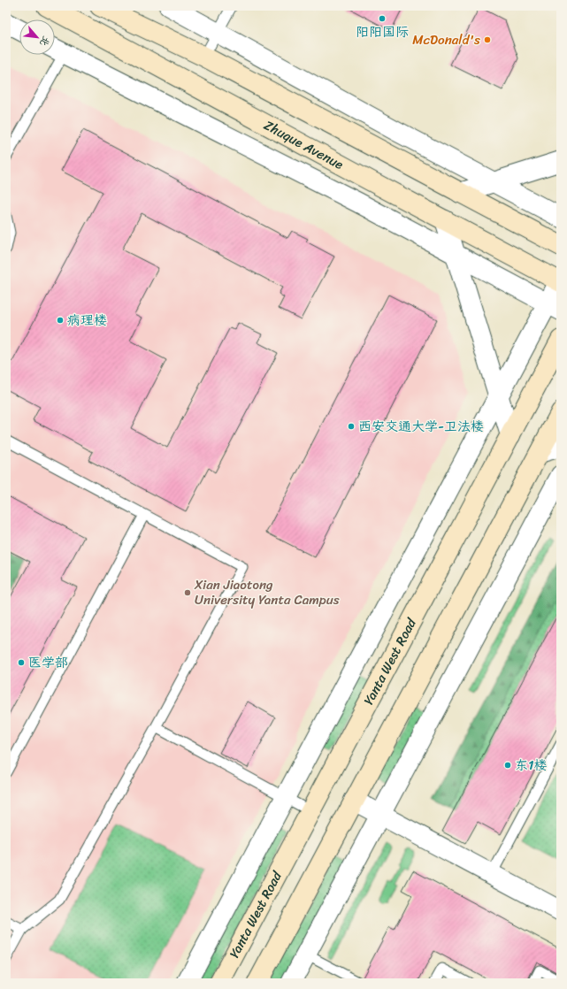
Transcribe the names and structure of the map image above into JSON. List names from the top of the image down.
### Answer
{
  "streets": {
    "main road": ["Zhuque Avenue", "Yanta West Road"]
  },
  "places": [
    "阳阳国际",
    "McDonald's",
    "病理楼",
    "西安交通大学-卫法楼",
    "Xian Jiaotong University Yanta Campus",
    "医学部",
    "东1楼"
  ],
  "north": "bottom right"
}
